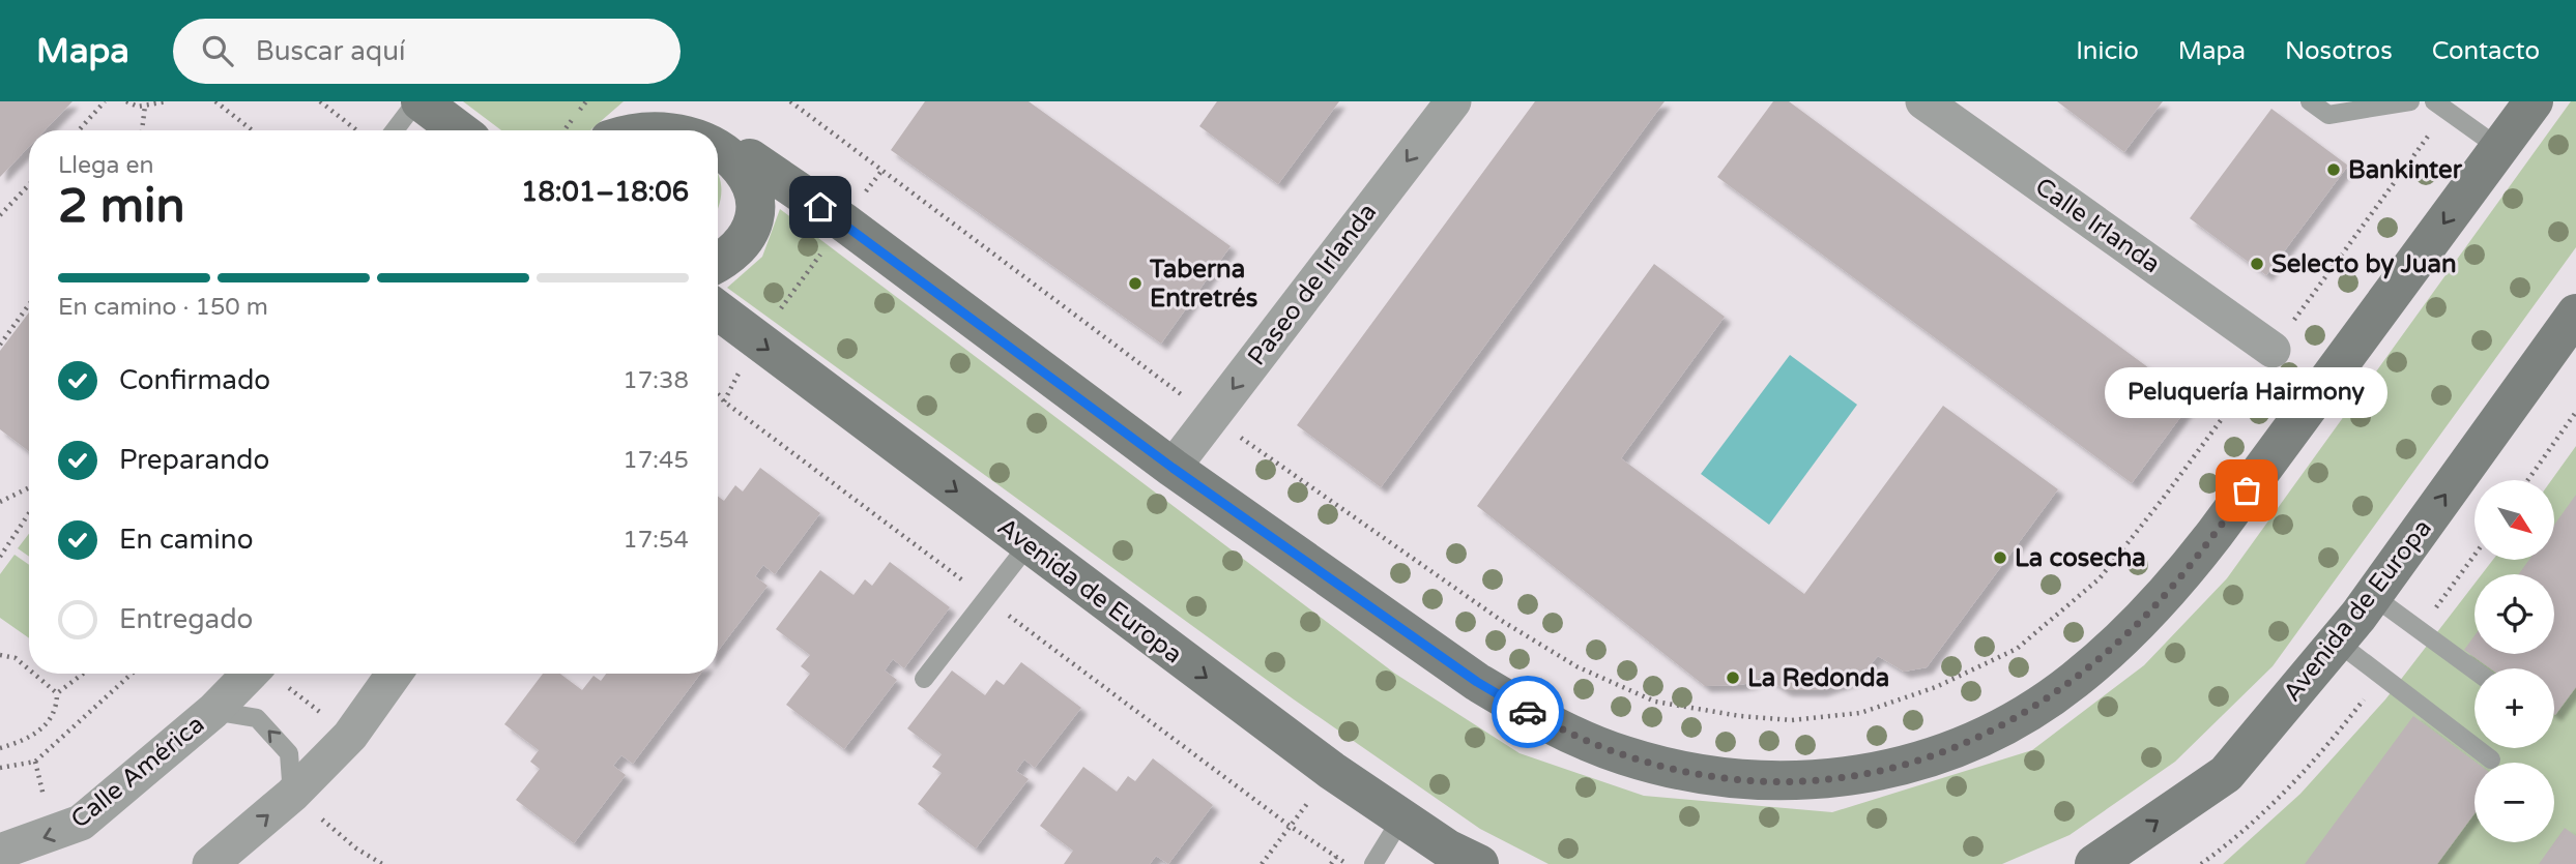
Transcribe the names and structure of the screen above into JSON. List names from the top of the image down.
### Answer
{
  "streets": {
    "street": [
      "Calle Irlanda",
      "Paseo de Irlanda",
      "Avenida de Europa",
      "Calle América"
    ]
  },
  "one_way": ["Paseo de Irlanda"],
  "places": [
    "Bankinter",
    "Selecto by Juan",
    "Taberna Entretrés",
    "Peluquería Hairmony",
    "La cosecha",
    "La Redonda"
  ],
  "north": "bottom right",
  "page": {
    "header": "Mapa",
    "search": "Buscar aquí",
    "nav": [
      "Inicio",
      "Mapa",
      "Nosotros",
      "Contacto"
    ],
    "heading": ["2 min", "Llega en", "18:01–18:06"],
    "bar": "En camino · 150 m",
    "list": [
      ["Confirmado", "17:38"],
      ["Preparando", "17:45"],
      ["En camino", "17:54"],
      "Entregado"
    ],
    "bubble": "Peluquería Hairmony",
    "map_buttons": ["+", "−"]
  }
}
